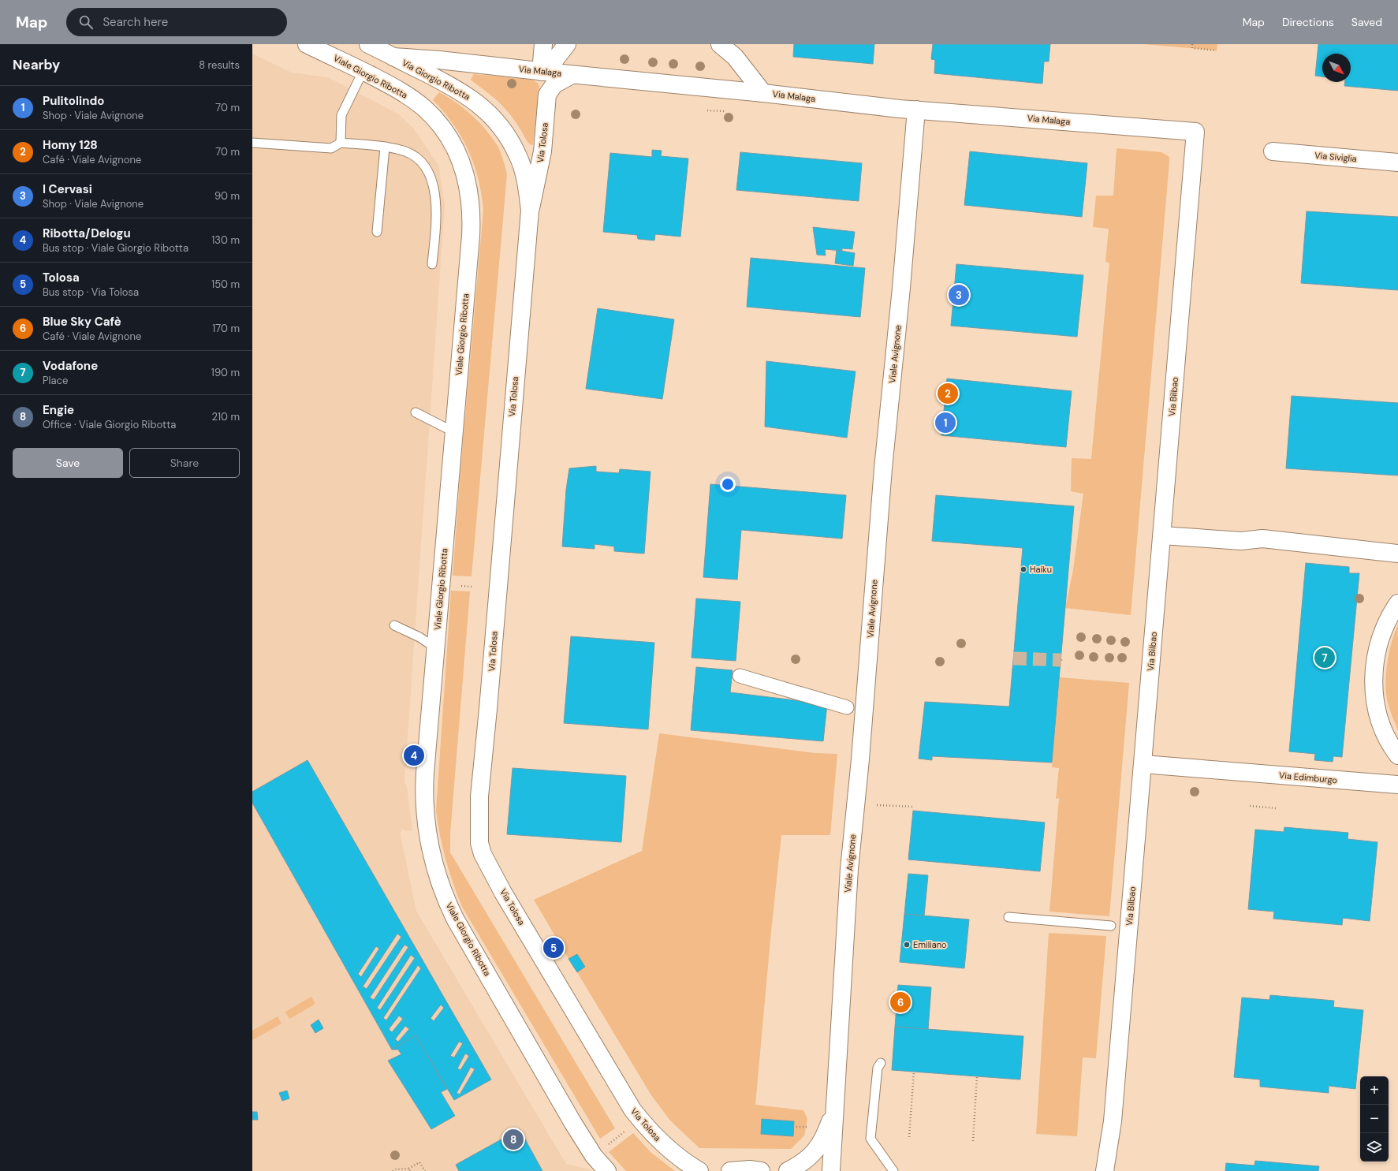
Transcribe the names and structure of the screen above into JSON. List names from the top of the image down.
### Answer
{
  "streets": {
    "street": [
      "Via Malaga",
      "Viale Giorgio Ribotta",
      "Via Giorgio Ribotta",
      "Via Tolosa",
      "Via Siviglia",
      "Viale Avignone",
      "Via Bilbao",
      "Via Edimburgo"
    ]
  },
  "crossings": [
    ["Via Malaga", "Via Giorgio Ribotta"],
    ["Via Malaga", "Via Tolosa"],
    ["Via Malaga", "Viale Avignone"],
    ["Via Malaga", "Via Bilbao"],
    ["Via Giorgio Ribotta", "Via Tolosa"],
    ["Via Bilbao", "Via Edimburgo"]
  ],
  "places": ["Haiku", "Emiliano"],
  "north": "bottom right",
  "page": {
    "header": "Map",
    "search": "Search here",
    "nav": ["Map", "Directions", "Saved"],
    "heading": ["Nearby", "8 results"],
    "list": [
      {
        "mark": "1",
        "name": "Pulitolindo",
        "note": "Shop · Viale Avignone",
        "value": "70 m"
      },
      {
        "mark": "2",
        "name": "Homy 128",
        "note": "Café · Viale Avignone",
        "value": "70 m"
      },
      {
        "mark": "3",
        "name": "I Cervasi",
        "note": "Shop · Viale Avignone",
        "value": "90 m"
      },
      {
        "mark": "4",
        "name": "Ribotta/Delogu",
        "note": "Bus stop · Viale Giorgio Ribotta",
        "value": "130 m"
      },
      {
        "mark": "5",
        "name": "Tolosa",
        "note": "Bus stop · Via Tolosa",
        "value": "150 m"
      },
      {
        "mark": "6",
        "name": "Blue Sky Cafè",
        "note": "Café · Viale Avignone",
        "value": "170 m"
      },
      {
        "mark": "7",
        "name": "Vodafone",
        "note": "Place",
        "value": "190 m"
      },
      {
        "mark": "8",
        "name": "Engie",
        "note": "Office · Viale Giorgio Ribotta",
        "value": "210 m"
      }
    ],
    "pins": [
      "3",
      "2",
      "1",
      "7",
      "4",
      "5",
      "6",
      "8"
    ],
    "buttons": ["Save", "Share"],
    "map_buttons": ["+", "−"]
  }
}
